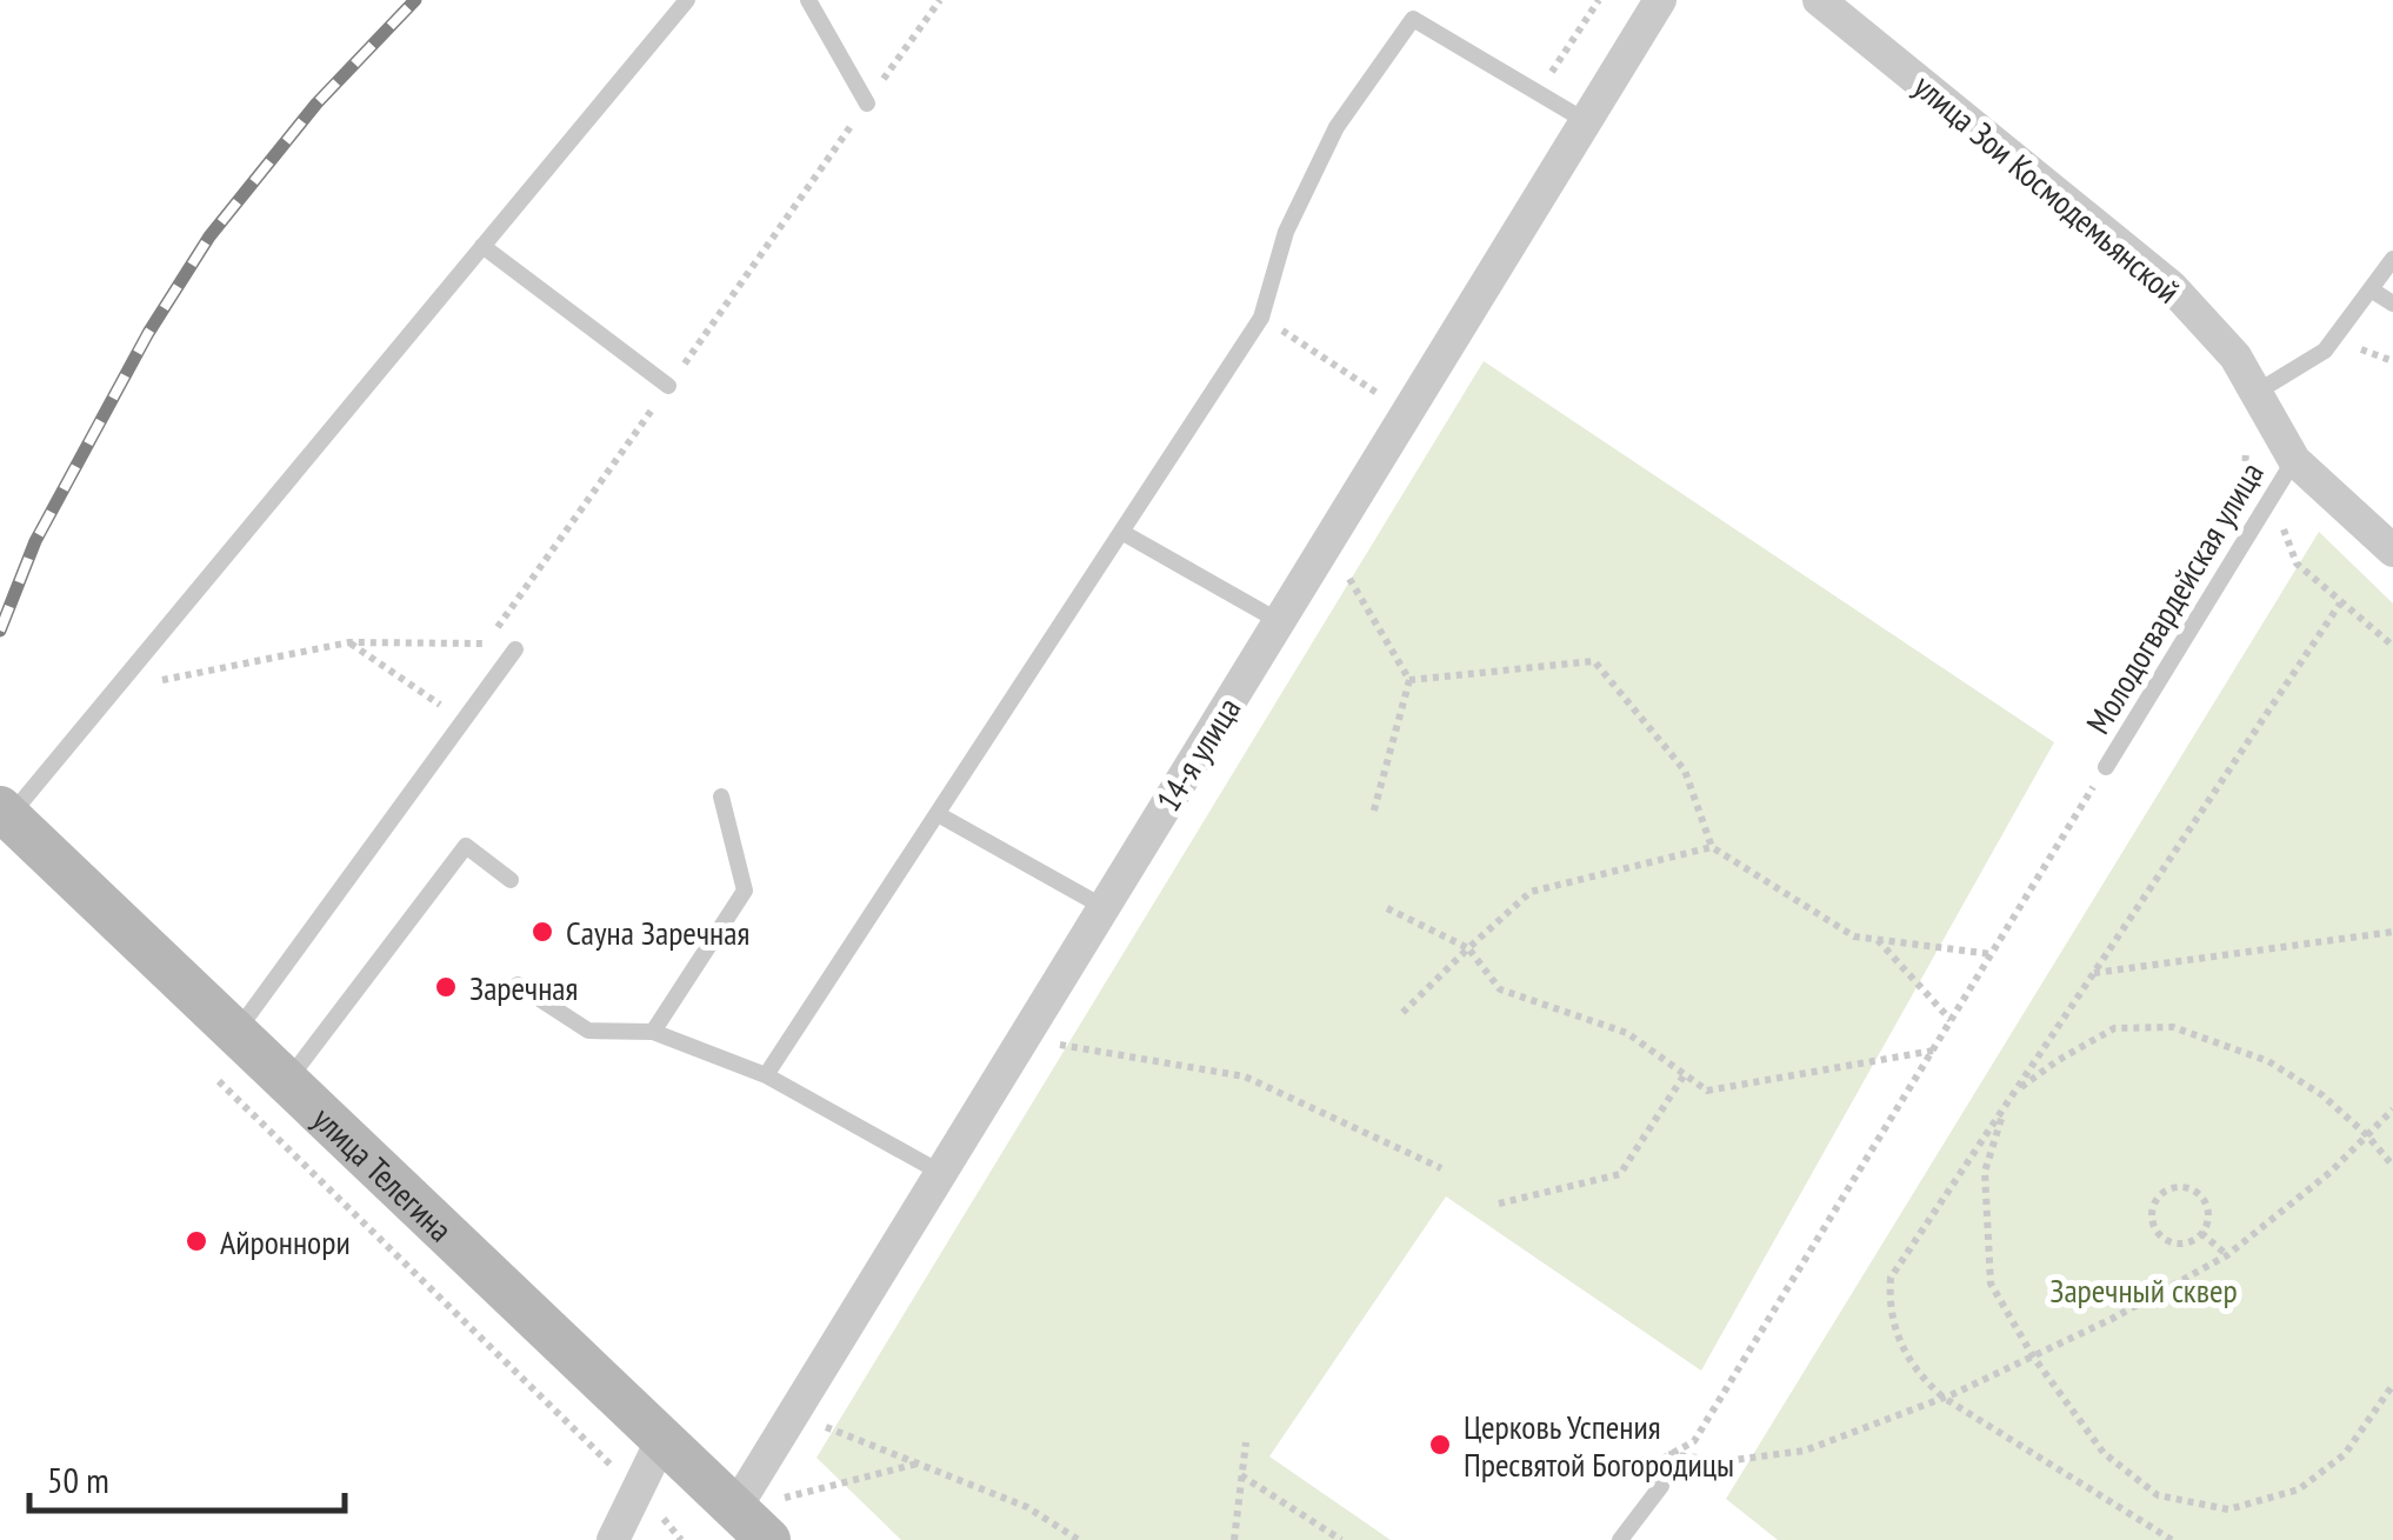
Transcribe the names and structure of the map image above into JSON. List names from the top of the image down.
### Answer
{
  "streets": {
    "main road": ["улица Телегина"],
    "street": ["улица Зои Космодемьянской", "14-я улица"],
    "lane": ["Молодогвардейская улица"]
  },
  "crossings": [
    ["улица Зои Космодемьянской", "Молодогвардейская улица"],
    ["14-я улица", "улица Телегина"]
  ],
  "parks": ["Заречный сквер"],
  "places": [
    "Сауна Заречная",
    "Заречная",
    "Айроннори",
    "Церковь Успения Пресвятой Богородицы"
  ],
  "scale_bar": "50 m"
}
